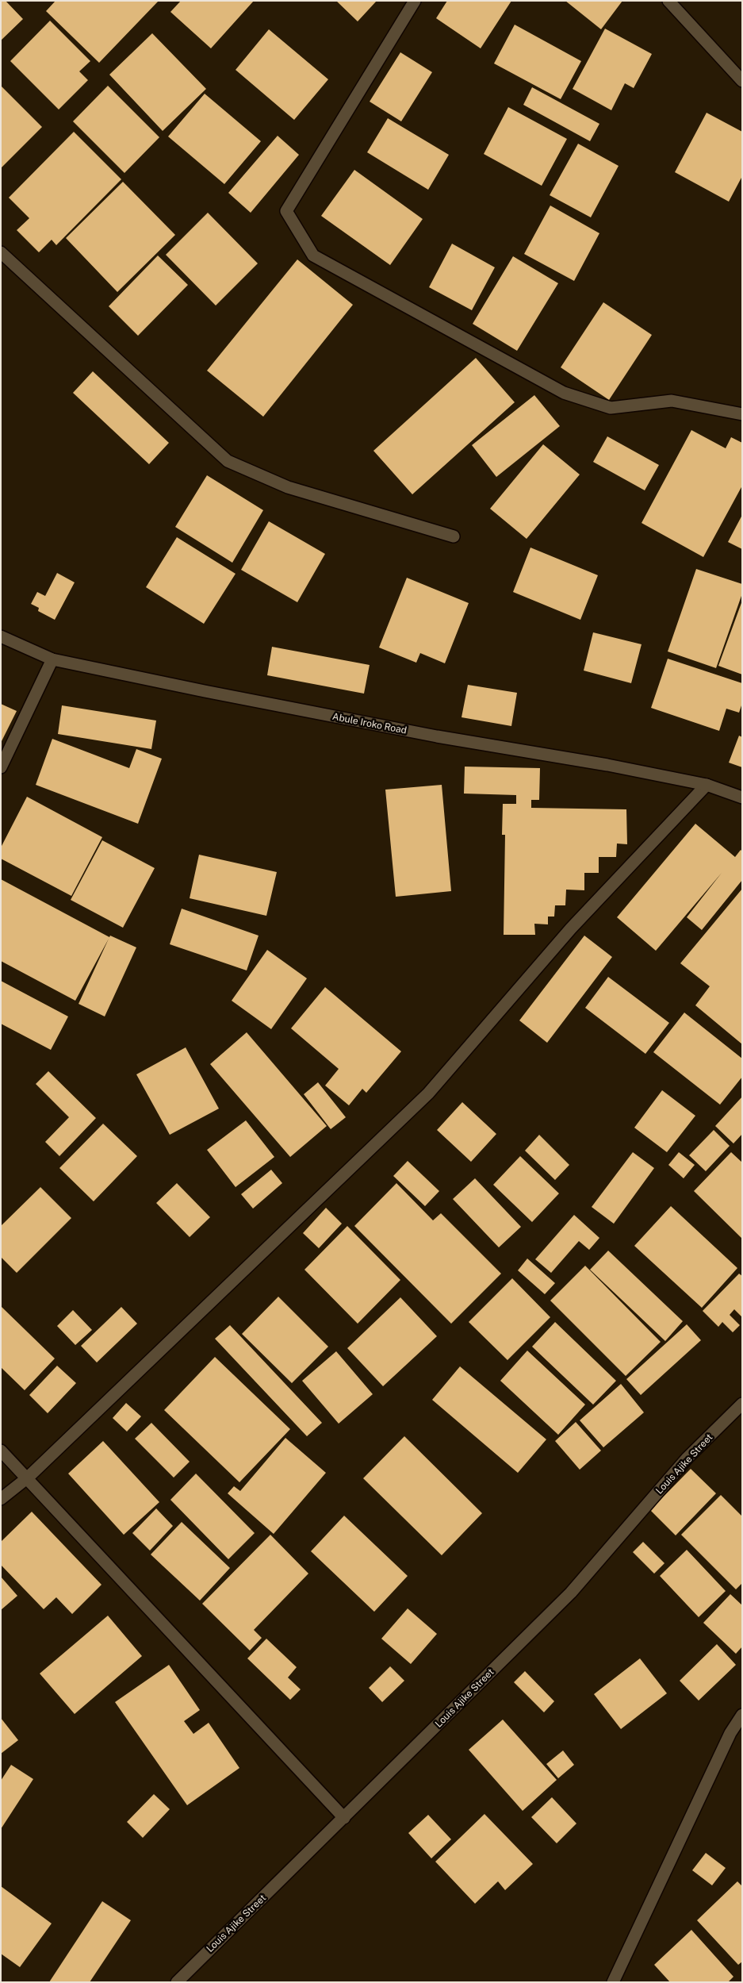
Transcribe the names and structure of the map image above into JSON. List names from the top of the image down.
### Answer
{
  "streets": {
    "street": ["Abule Iroko Road", "Louis Ajike Street"]
  }
}
